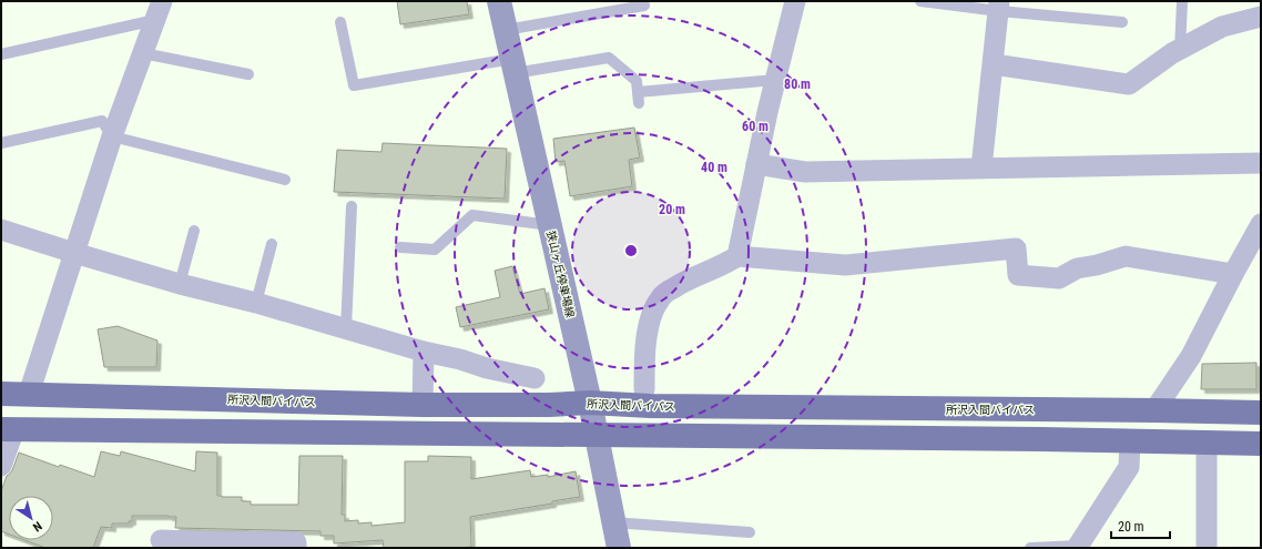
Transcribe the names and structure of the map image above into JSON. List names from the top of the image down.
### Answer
{
  "streets": {
    "highway": ["所沢入間バイパス"],
    "main road": ["狭山ヶ丘停車場線"]
  },
  "crossings": [
    ["狭山ヶ丘停車場線", "所沢入間バイパス"]
  ],
  "scale_bar": "20 m",
  "north": "bottom right",
  "rings": [
    "80 m",
    "60 m",
    "40 m",
    "20 m"
  ]
}
